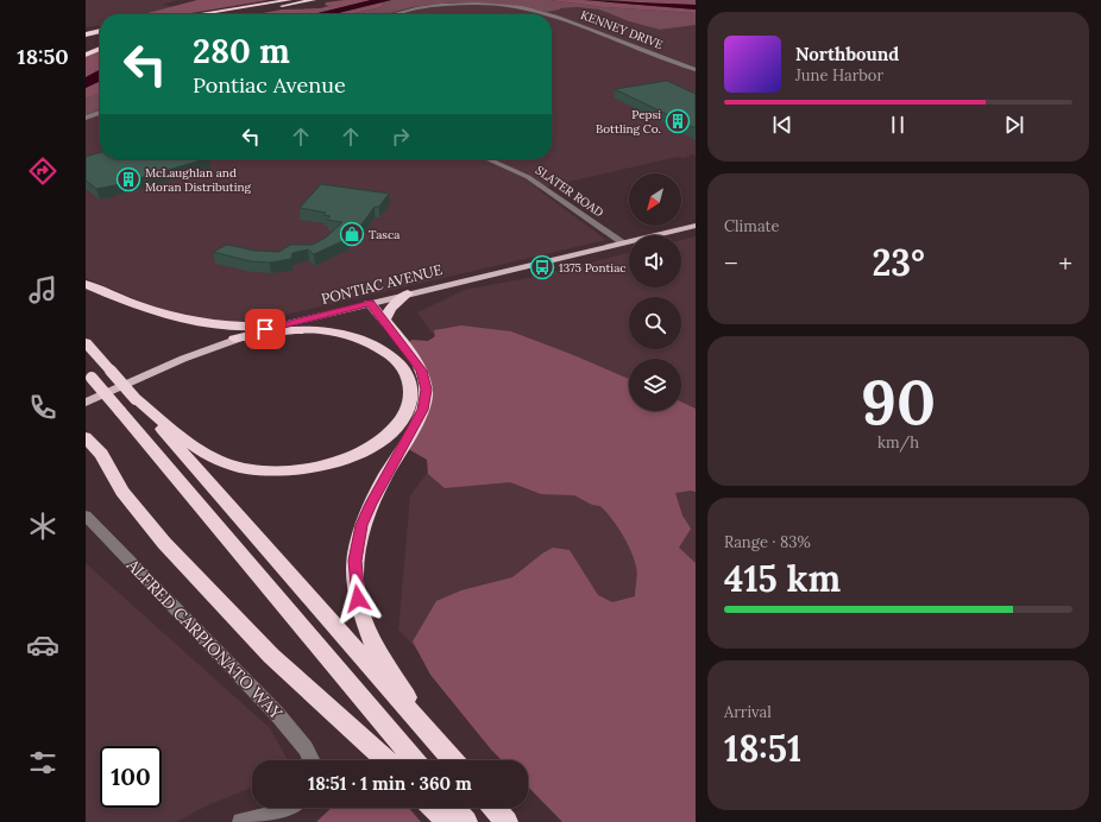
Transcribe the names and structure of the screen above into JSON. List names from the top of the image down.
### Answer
{
  "streets": {
    "main road": ["PONTIAC AVENUE"],
    "street": ["KENNEY DRIVE", "SLATER ROAD", "ALFRED CARPIONATO WAY"]
  },
  "crossings": [
    ["SLATER ROAD", "PONTIAC AVENUE"]
  ],
  "places": {
    "building": ["Pepsi Bottling Co.", "McLaughlan and Moran Distributing"],
    "shop": ["Tasca"],
    "bus stop": ["1375 Pontiac"]
  },
  "north": "bottom left",
  "page": {
    "tabs": "18:50",
    "turn": ["280 m", "Pontiac Avenue"],
    "song": ["Northbound", "June Harbor"],
    "tile": [
      "Climate",
      ["90", "km/h"],
      ["Range · 83%", "415 km"],
      ["Arrival", "18:51"]
    ],
    "heat": ["−", "23°", "+"],
    "limit": "100",
    "trip": "18:51 · 1 min · 360 m"
  }
}
